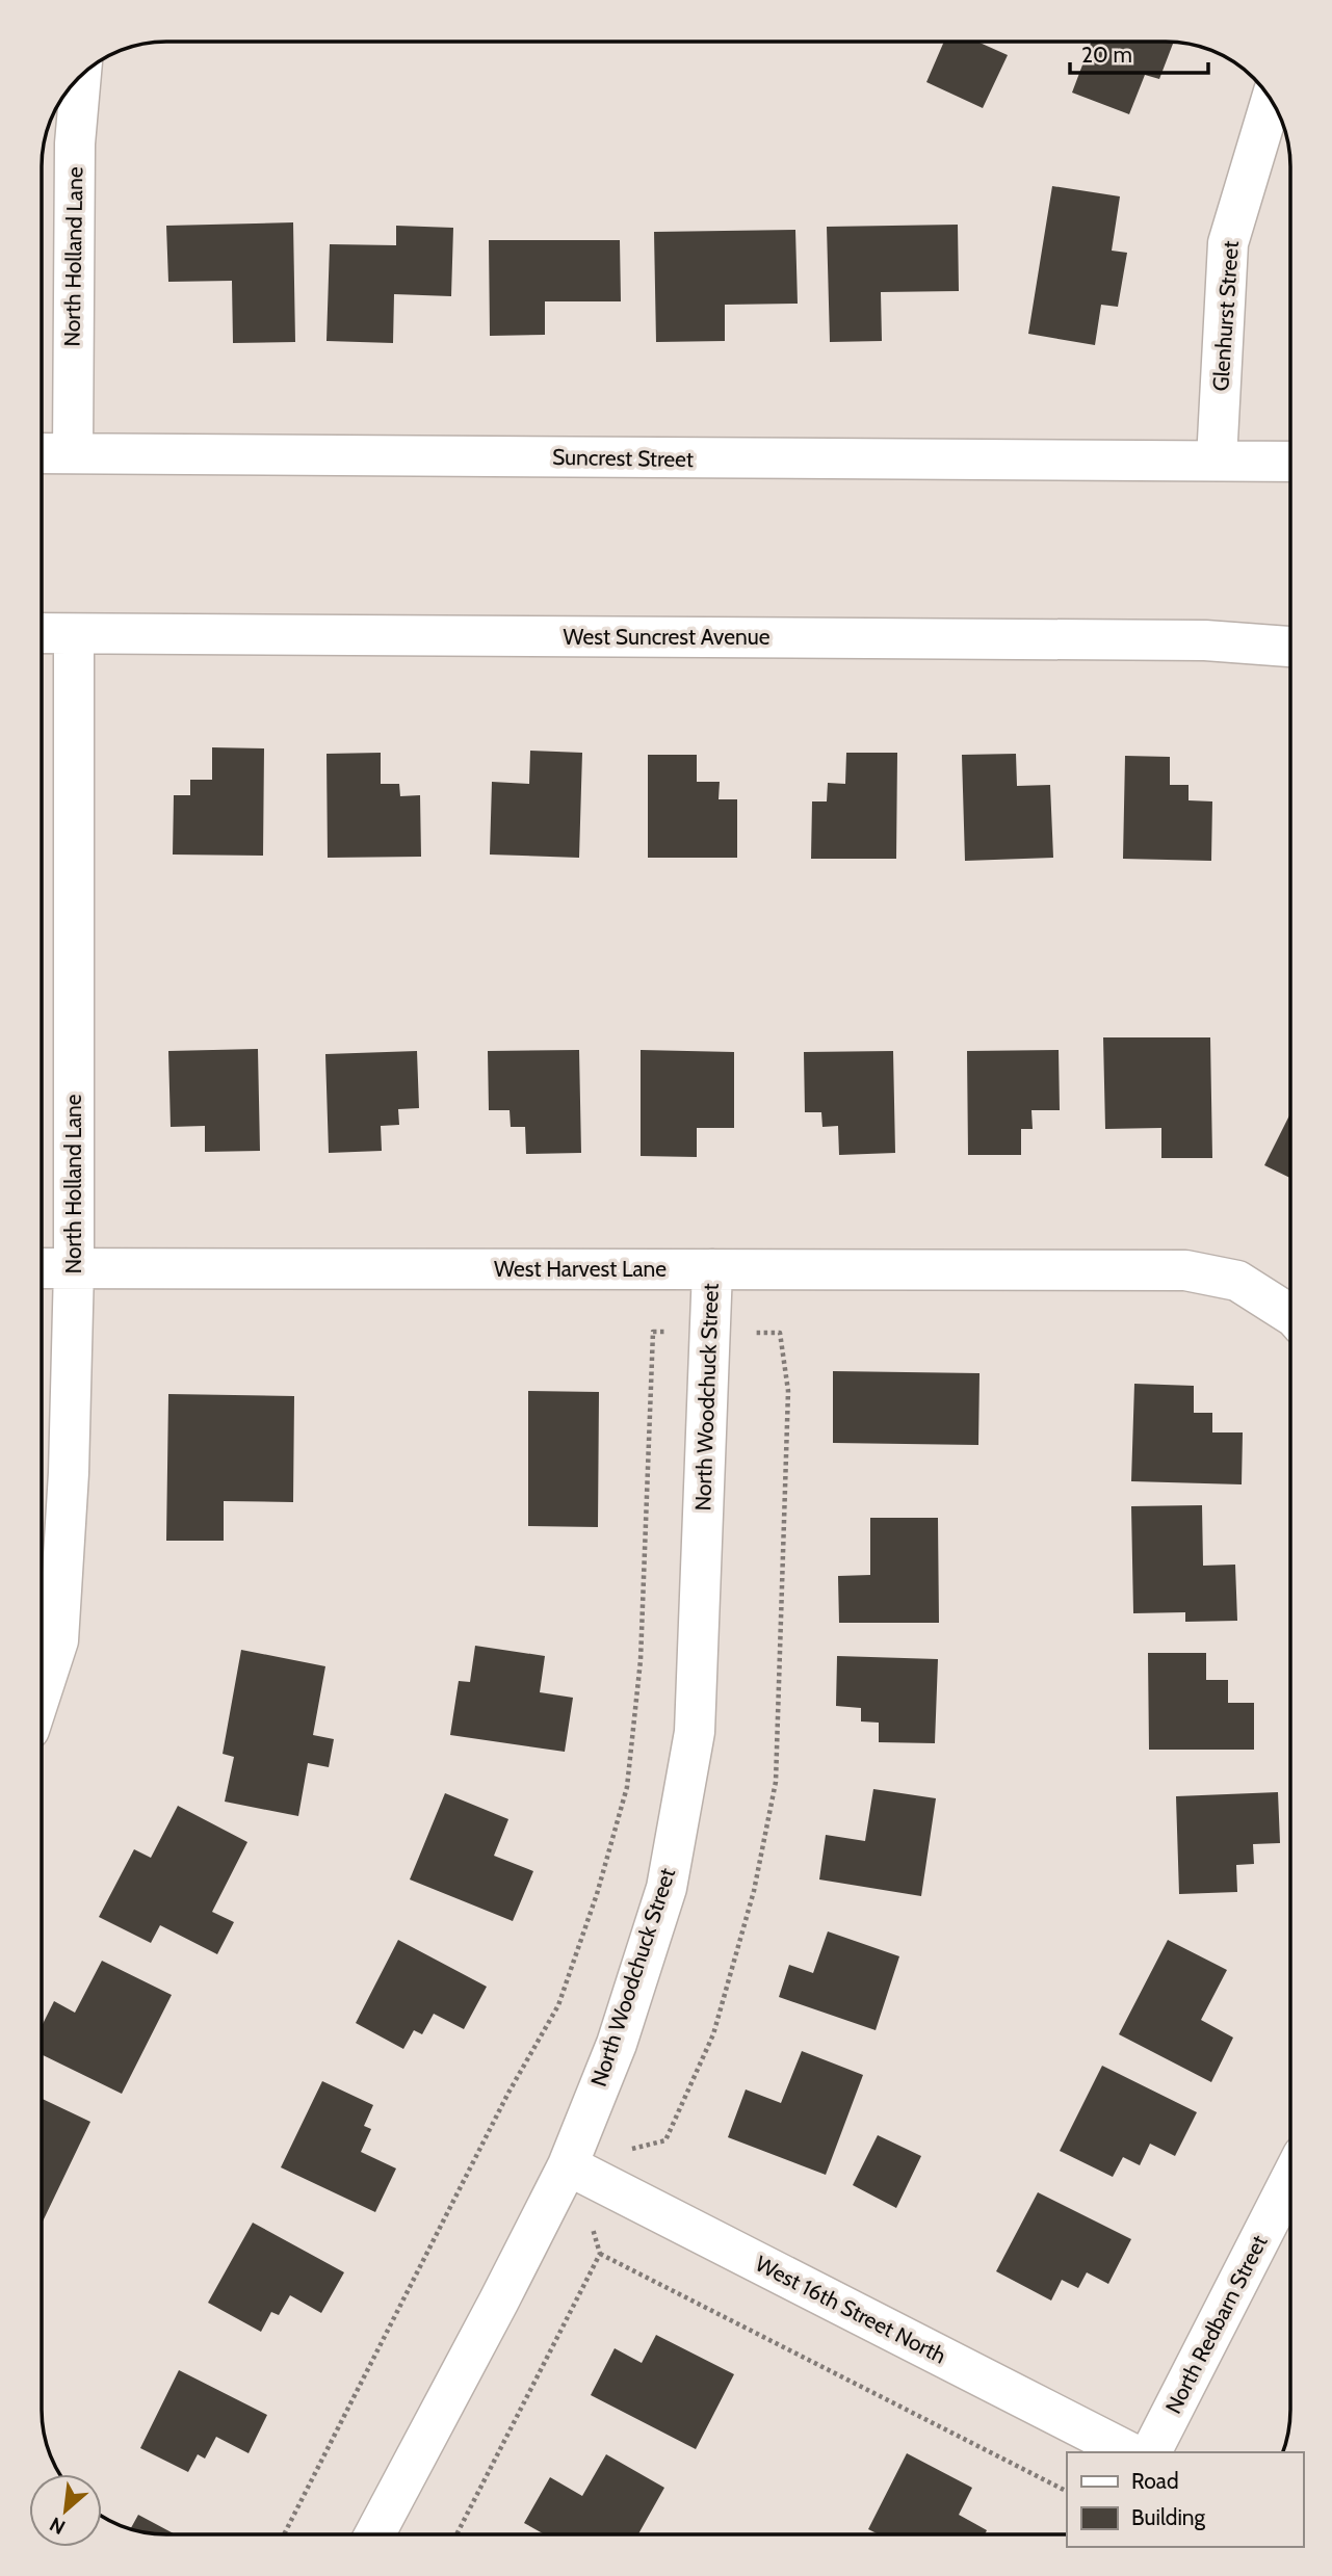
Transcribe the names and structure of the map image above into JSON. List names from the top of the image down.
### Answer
{
  "streets": {
    "street": [
      "North Holland Lane",
      "Glenhurst Street",
      "Suncrest Street",
      "West Suncrest Avenue",
      "West Harvest Lane",
      "North Woodchuck Street",
      "West 16th Street North",
      "North Redbarn Street"
    ]
  },
  "crossings": [
    ["North Holland Lane", "Suncrest Street"],
    ["North Holland Lane", "West Suncrest Avenue"],
    ["North Holland Lane", "West Harvest Lane"],
    ["Glenhurst Street", "Suncrest Street"],
    ["West Harvest Lane", "North Woodchuck Street"],
    ["North Woodchuck Street", "West 16th Street North"]
  ],
  "legend": ["Road", "Building"],
  "scale_bar": "20 m",
  "north": "bottom left"
}
